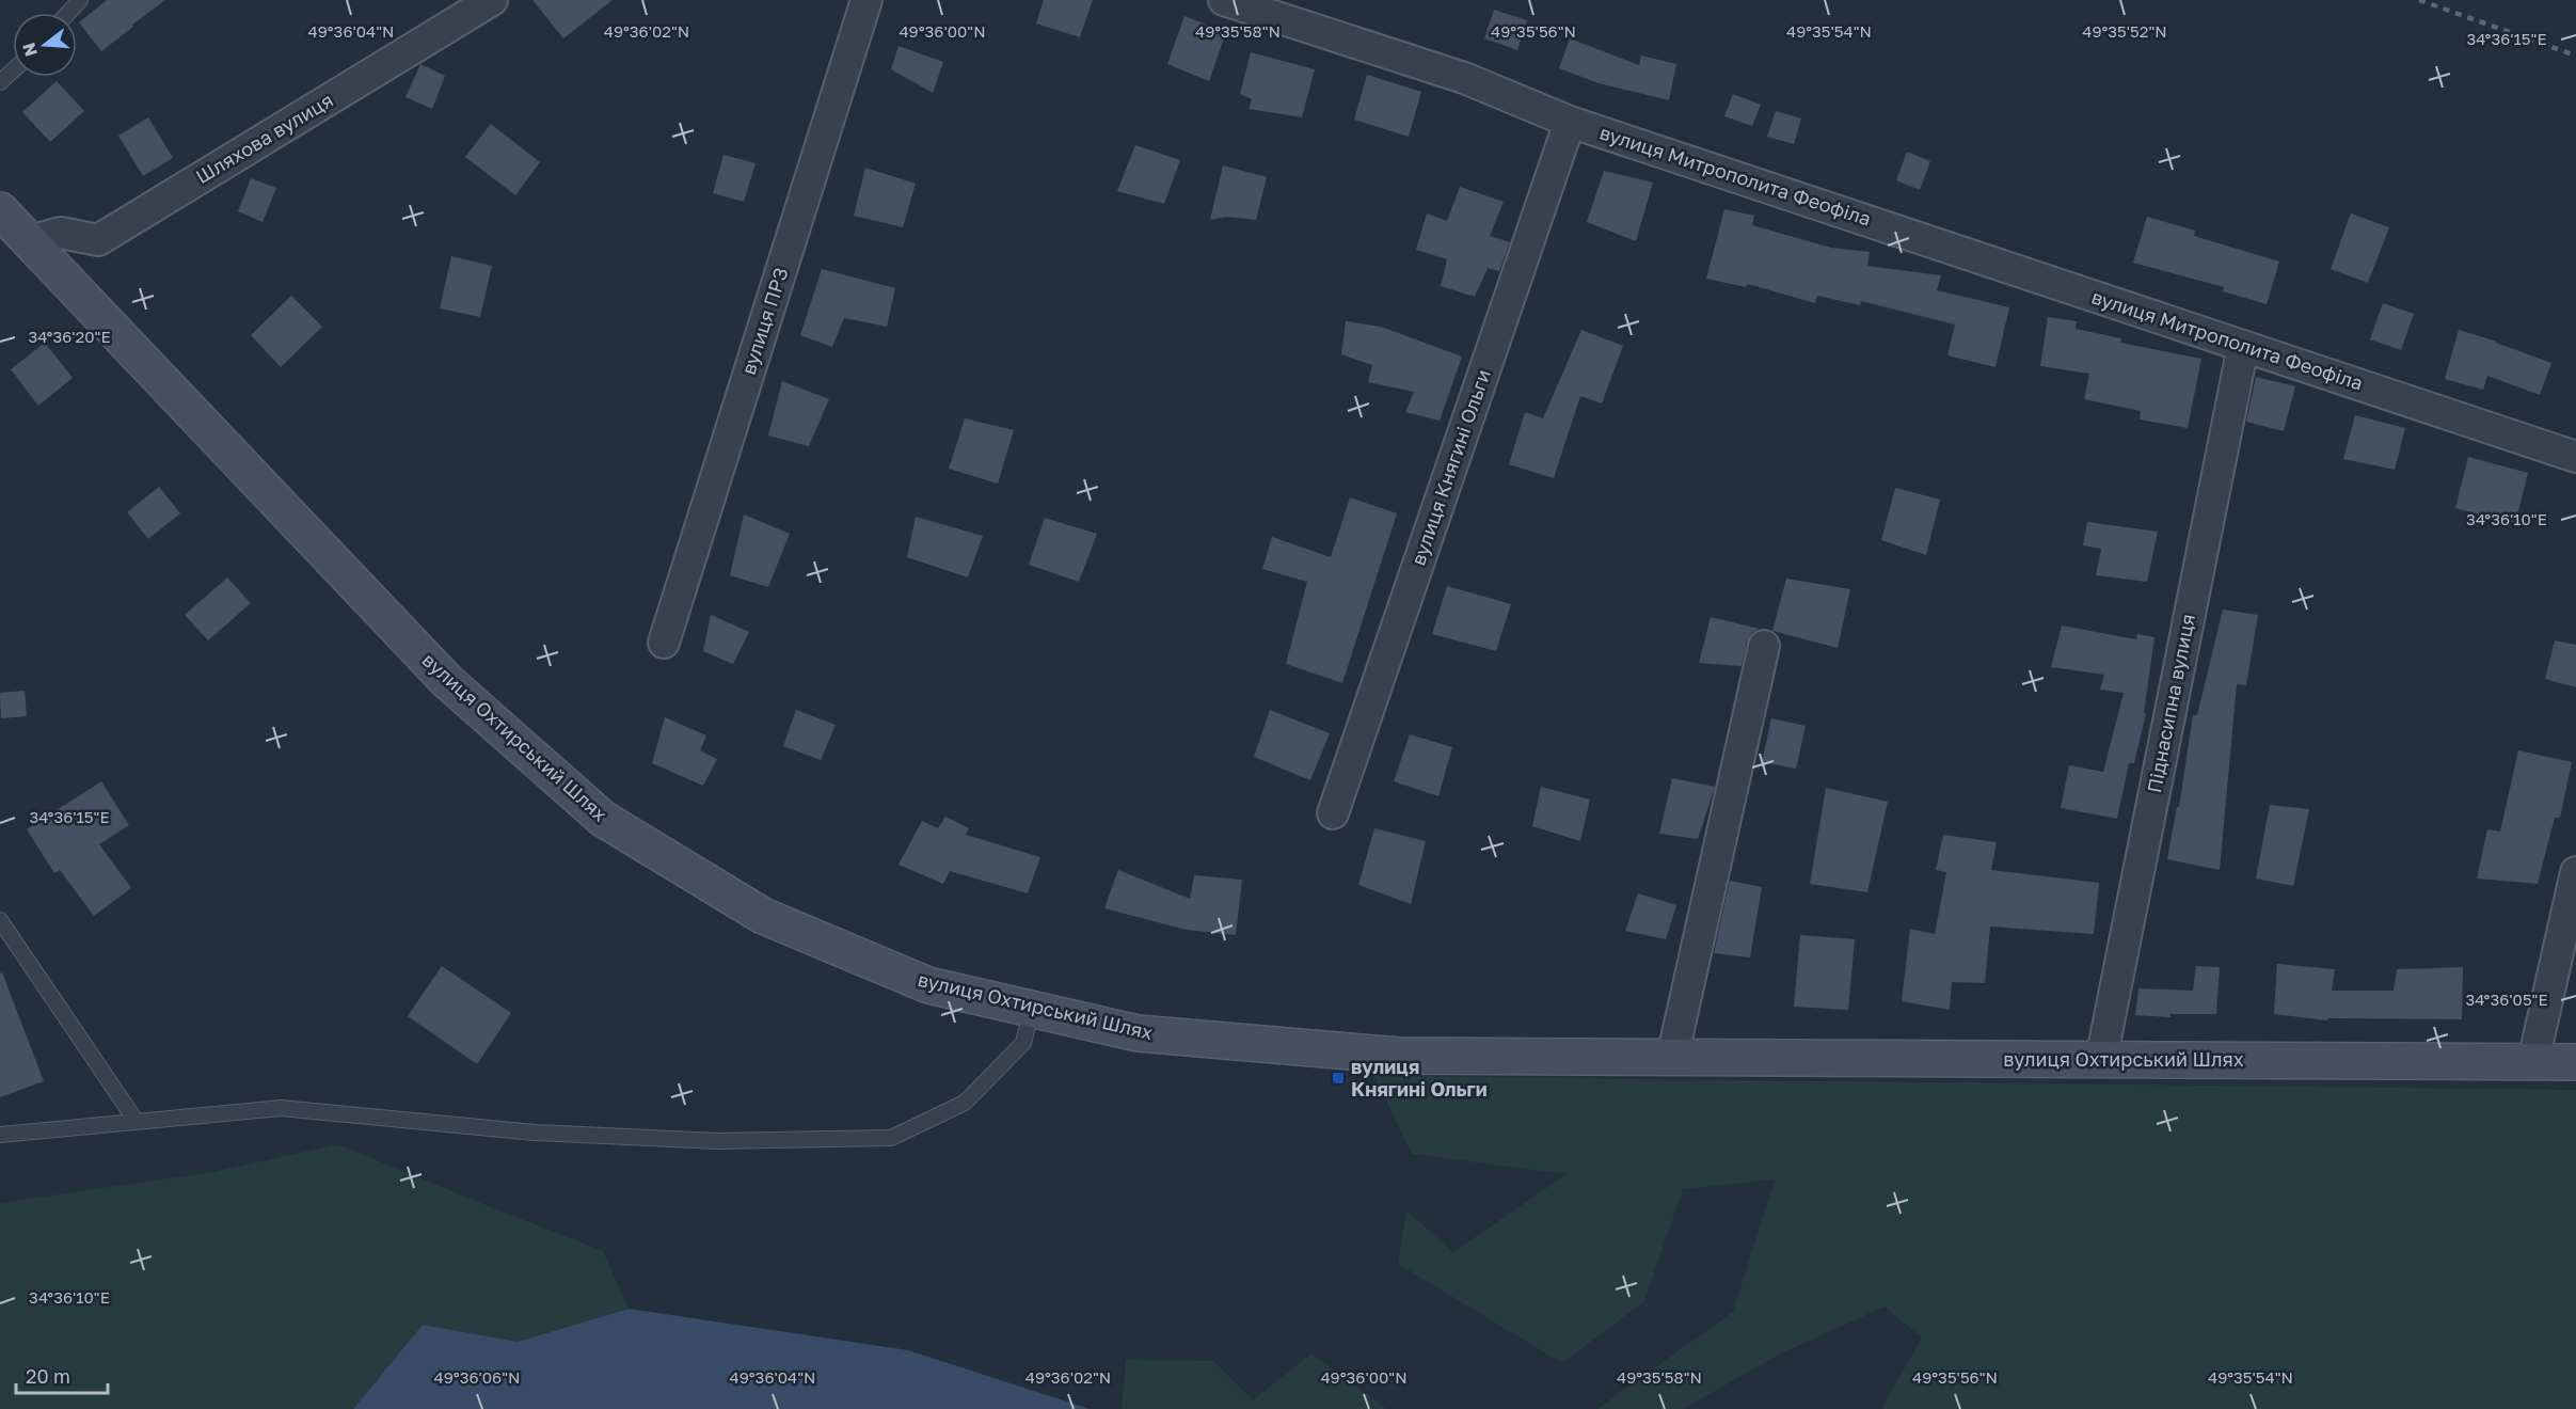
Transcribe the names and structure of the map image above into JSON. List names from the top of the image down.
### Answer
{
  "streets": {
    "main road": ["вулиця Охтирський Шлях"],
    "street": [
      "Шляхова вулиця",
      "вулиця Митрополита Феофіла",
      "вулиця ПРЗ",
      "вулиця Княгині Ольги",
      "Піднасипна вулиця"
    ]
  },
  "crossings": [
    ["Шляхова вулиця", "вулиця Охтирський Шлях"],
    ["вулиця Митрополита Феофіла", "вулиця Княгині Ольги"],
    ["вулиця Митрополита Феофіла", "Піднасипна вулиця"],
    ["Піднасипна вулиця", "вулиця Охтирський Шлях"]
  ],
  "places": {
    "transit": ["вулиця Княгині Ольги"]
  },
  "scale_bar": "20 m",
  "north": "left",
  "coordinates": [
    "49°36'04\"N",
    "49°36'02\"N",
    "49°36'00\"N",
    "49°35'58\"N",
    "49°35'56\"N",
    "49°35'54\"N",
    "49°35'52\"N",
    "34°36'15\"E",
    "34°36'20\"E",
    "34°36'10\"E",
    "34°36'05\"E",
    "49°36'06\"N"
  ]
}
